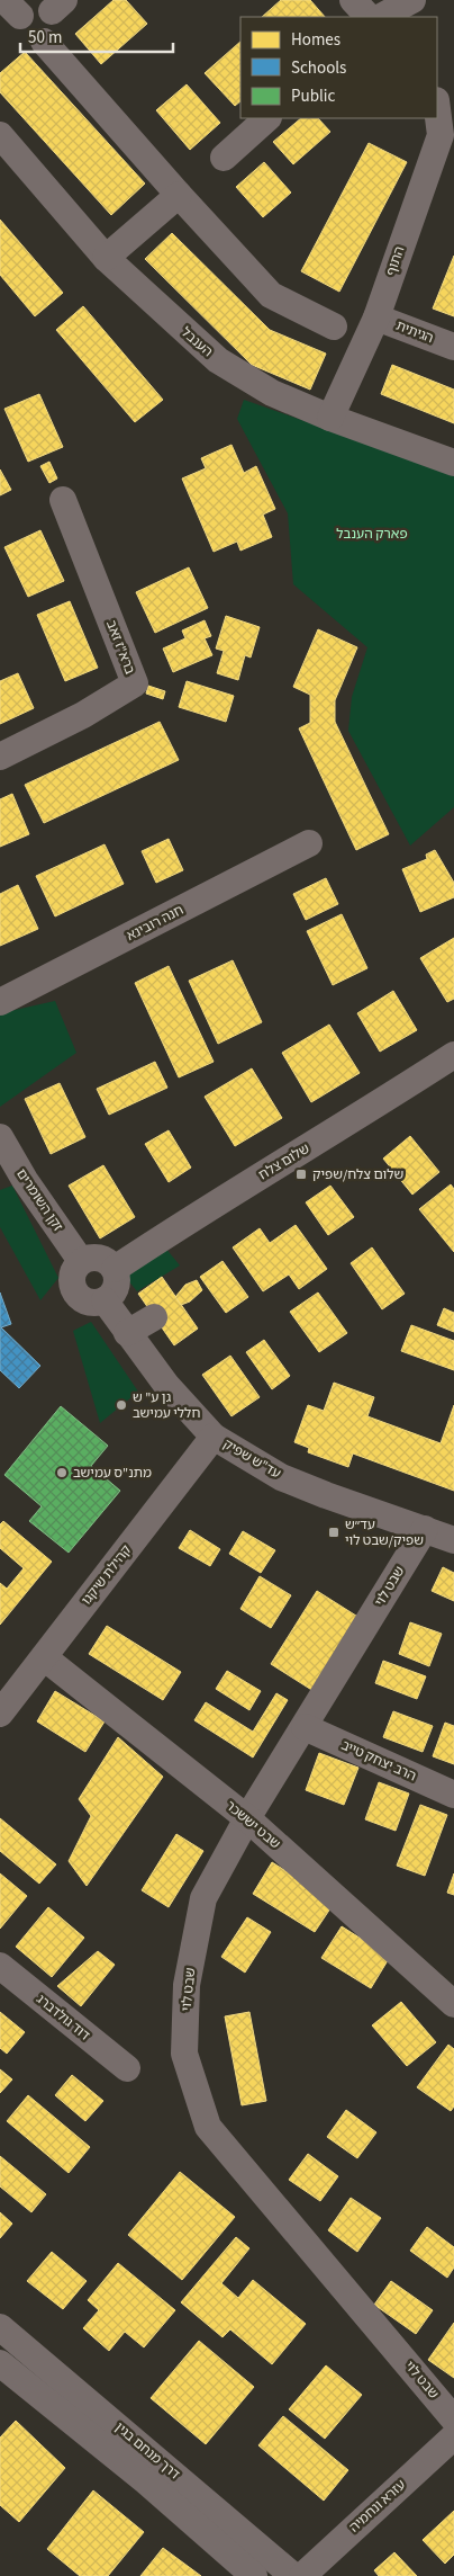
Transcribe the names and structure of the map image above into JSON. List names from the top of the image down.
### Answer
{
  "streets": {
    "street": [
      "התוף",
      "הגיתית",
      "הענבל",
      "ברא\"ז זאב",
      "חנה רובינא",
      "שלום צלח",
      "זקן השומרים",
      "עד\"ש שפיק",
      "קהילת שיקגו",
      "שבט לוי",
      "הרב יצחק טייב",
      "שבט יששכר",
      "דוד גולדברג",
      "דרך מנחם בגין",
      "עזרא ונחמיה"
    ]
  },
  "crossings": [
    ["התוף", "הגיתית"],
    ["התוף", "הענבל"],
    ["שלום צלח", "זקן השומרים"],
    ["שלום צלח", "עד\"ש שפיק"],
    ["זקן השומרים", "עד\"ש שפיק"],
    ["עד\"ש שפיק", "קהילת שיקגו"],
    ["עד\"ש שפיק", "שבט לוי"],
    ["קהילת שיקגו", "שבט יששכר"],
    ["שבט לוי", "הרב יצחק טייב"],
    ["שבט לוי", "שבט יששכר"]
  ],
  "parks": ["פארק הענבל"],
  "places": {
    "transit": ["שלום צלח/שפיק", "עד״ש שפיק/שבט לוי"],
    "other": ["גן ע\" ש חללי עמישב", "מתנ\"ס עמישב"]
  },
  "legend": ["Homes", "Schools", "Public"],
  "scale_bar": "50 m"
}
